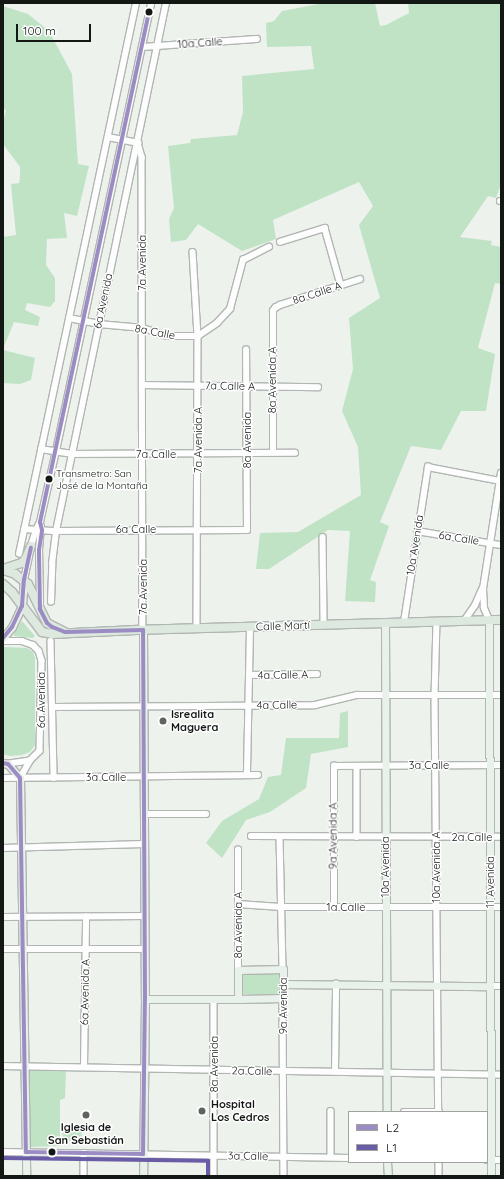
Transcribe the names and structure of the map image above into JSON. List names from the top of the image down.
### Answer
{
  "streets": {
    "highway": ["Calle Martí"],
    "main road": [
      "7a Avenida",
      "8a Avenida A",
      "10a Avenida",
      "11 Avenida",
      "9a Avenida"
    ],
    "street": [
      "10a Calle",
      "8a Calle A",
      "6a Avenida",
      "8a Calle",
      "7a Calle A",
      "7a Avenida A",
      "8a Avenida",
      "7a Calle",
      "6a Calle",
      "4a Calle A",
      "4a Calle",
      "3a Calle",
      "9a Avenida A",
      "2a Calle",
      "10a Avenida A",
      "1a Calle",
      "6a Avenida A"
    ]
  },
  "crossings": [
    ["10a Calle", "6a Avenida"],
    ["7a Avenida", "6a Avenida"],
    ["7a Avenida", "8a Calle"],
    ["7a Avenida", "7a Calle A"],
    ["7a Avenida", "7a Calle"],
    ["7a Avenida", "6a Calle"],
    ["7a Avenida", "Calle Martí"],
    ["7a Avenida", "4a Calle"],
    ["7a Avenida", "3a Calle"],
    ["7a Avenida", "2a Calle"],
    ["8a Calle A", "8a Avenida A"],
    ["6a Avenida", "8a Calle"],
    ["6a Avenida", "7a Calle"],
    ["6a Avenida", "6a Calle"],
    ["6a Avenida", "3a Calle"],
    ["8a Calle", "7a Avenida A"],
    ["8a Avenida A", "7a Calle A"],
    ["8a Avenida A", "7a Calle"],
    ["8a Avenida A", "1a Calle"],
    ["7a Calle A", "7a Avenida A"],
    ["7a Calle A", "8a Avenida"],
    ["7a Avenida A", "7a Calle"],
    ["7a Avenida A", "6a Calle"],
    ["7a Avenida A", "Calle Martí"],
    ["8a Avenida", "7a Calle"],
    ["8a Avenida", "6a Calle"],
    ["8a Avenida", "3a Calle"],
    ["8a Avenida", "2a Calle"],
    ["6a Calle", "10a Avenida"],
    ["6a Calle", "11 Avenida"],
    ["10a Avenida", "Calle Martí"],
    ["10a Avenida", "4a Calle"],
    ["10a Avenida", "3a Calle"],
    ["10a Avenida", "2a Calle"],
    ["10a Avenida", "11 Avenida"],
    ["10a Avenida", "1a Calle"],
    ["Calle Martí", "10a Avenida A"],
    ["Calle Martí", "11 Avenida"],
    ["4a Calle", "10a Avenida A"],
    ["4a Calle", "11 Avenida"],
    ["3a Calle", "9a Avenida A"],
    ["3a Calle", "10a Avenida A"],
    ["3a Calle", "11 Avenida"],
    ["3a Calle", "9a Avenida"],
    ["9a Avenida A", "2a Calle"],
    ["9a Avenida A", "1a Calle"],
    ["2a Calle", "10a Avenida A"],
    ["2a Calle", "11 Avenida"],
    ["2a Calle", "6a Avenida A"],
    ["2a Calle", "9a Avenida"],
    ["10a Avenida A", "1a Calle"],
    ["11 Avenida", "1a Calle"],
    ["1a Calle", "9a Avenida"]
  ],
  "places": [
    "Transmetro: San José de la Montaña",
    "Isrealita Maguera",
    "Hospital Los Cedros",
    "Iglesia de San Sebastián"
  ],
  "lines": ["transit line L2", "transit line L1"],
  "legend": ["L2", "L1"],
  "scale_bar": "100 m"
}
